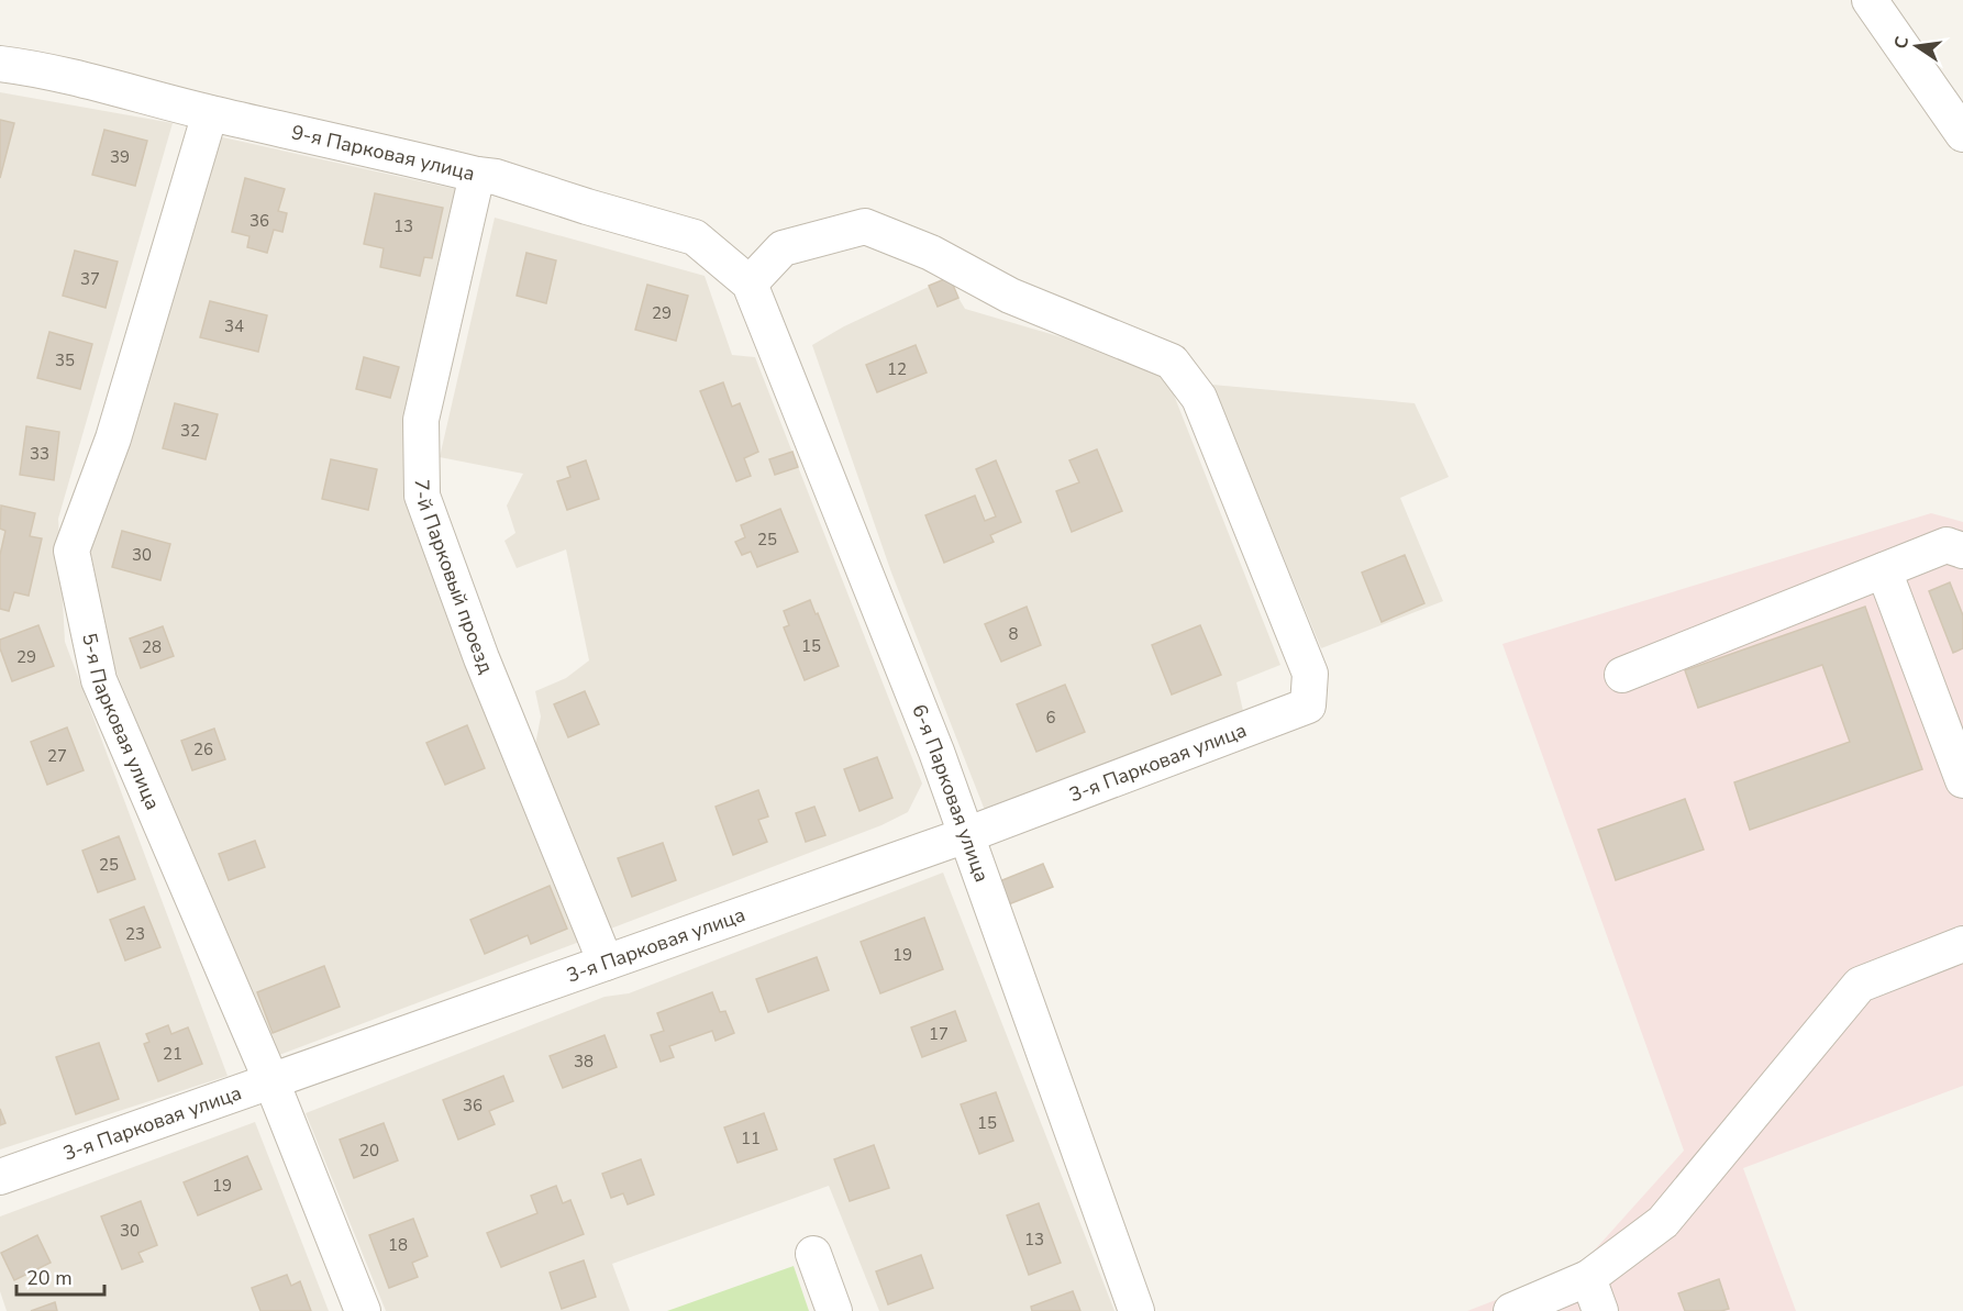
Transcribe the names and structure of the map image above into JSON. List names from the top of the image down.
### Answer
{
  "streets": {
    "street": [
      "9-я Парковая улица",
      "7-й Парковый проезд",
      "5-я Парковая улица",
      "3-я Парковая улица",
      "6-я Парковая улица"
    ]
  },
  "crossings": [
    ["9-я Парковая улица", "7-й Парковый проезд"],
    ["9-я Парковая улица", "5-я Парковая улица"],
    ["9-я Парковая улица", "3-я Парковая улица"],
    ["9-я Парковая улица", "6-я Парковая улица"],
    ["7-й Парковый проезд", "3-я Парковая улица"],
    ["5-я Парковая улица", "3-я Парковая улица"],
    ["3-я Парковая улица", "6-я Парковая улица"]
  ],
  "house_numbers": [
    "39",
    "36",
    "13",
    "37",
    "29",
    "34",
    "35",
    "12",
    "32",
    "33",
    "25",
    "30",
    "8",
    "15",
    "28",
    "29",
    "6",
    "26",
    "27",
    "25",
    "23",
    "19",
    "17",
    "21",
    "38",
    "36",
    "15",
    "11",
    "20",
    "19",
    "30",
    "13",
    "18"
  ],
  "scale_bar": "20 m",
  "north": "left"
}
